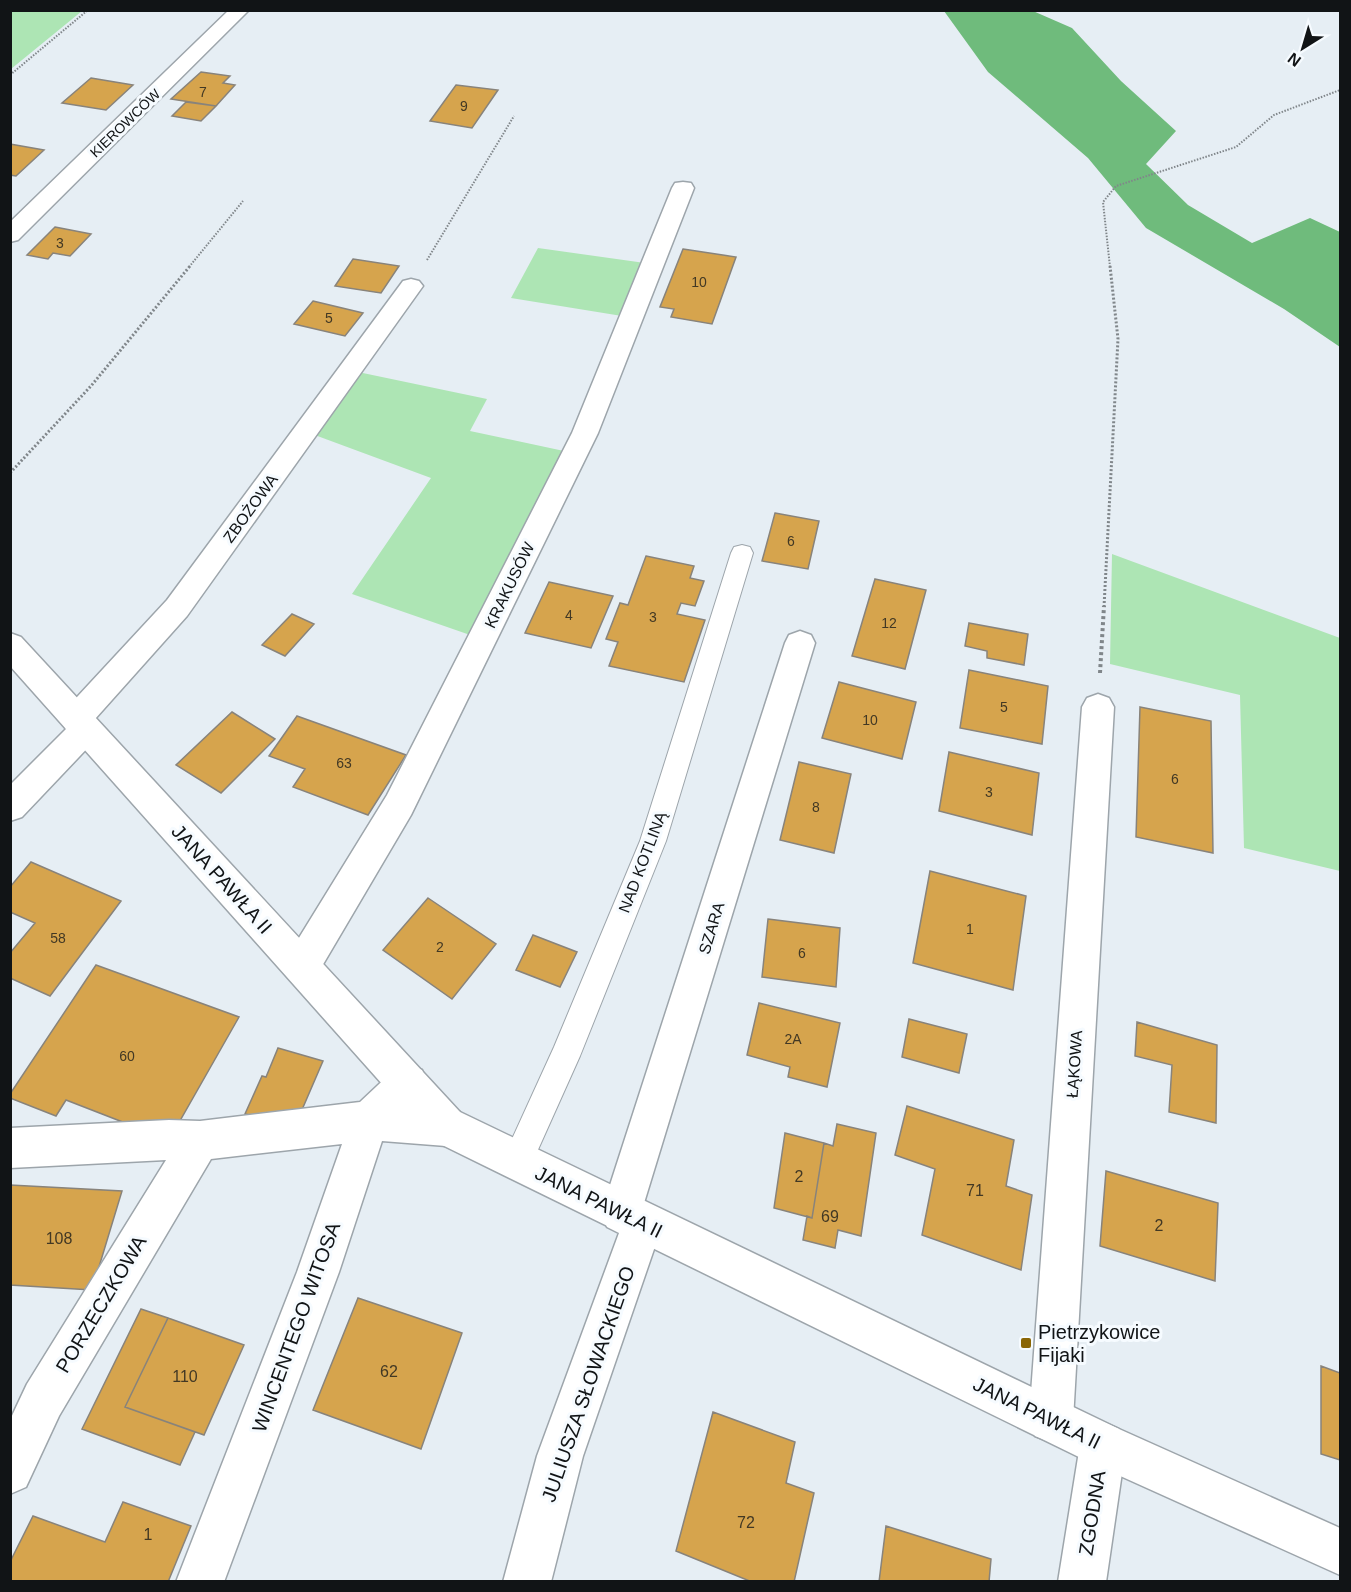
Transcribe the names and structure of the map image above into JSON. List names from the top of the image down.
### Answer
{
  "streets": {
    "street": [
      "KIEROWCÓW",
      "ZBOŻOWA",
      "KRAKUSÓW",
      "JANA PAWŁA II",
      "SZARA",
      "ŁĄKOWA",
      "PORZECZKOWA",
      "WINCENTEGO WITOSA",
      "JULIUSZA SŁOWACKIEGO",
      "ZGODNA"
    ],
    "lane": ["NAD KOTLINĄ"]
  },
  "crossings": [
    ["ZBOŻOWA", "JANA PAWŁA II"],
    ["KRAKUSÓW", "JANA PAWŁA II"],
    ["NAD KOTLINĄ", "JANA PAWŁA II"],
    ["JANA PAWŁA II", "SZARA"],
    ["JANA PAWŁA II", "ŁĄKOWA"],
    ["JANA PAWŁA II", "WINCENTEGO WITOSA"],
    ["JANA PAWŁA II", "JULIUSZA SŁOWACKIEGO"],
    ["JANA PAWŁA II", "ZGODNA"],
    ["SZARA", "JULIUSZA SŁOWACKIEGO"]
  ],
  "places": {
    "transit": ["Pietrzykowice Fijaki"]
  },
  "house_numbers": [
    "7",
    "9",
    "3",
    "10",
    "5",
    "6",
    "4",
    "3",
    "12",
    "5",
    "10",
    "63",
    "6",
    "3",
    "8",
    "1",
    "58",
    "2",
    "6",
    "2A",
    "60",
    "2",
    "71",
    "69",
    "2",
    "108",
    "62",
    "110",
    "72",
    "1"
  ],
  "north": "bottom left"
}
